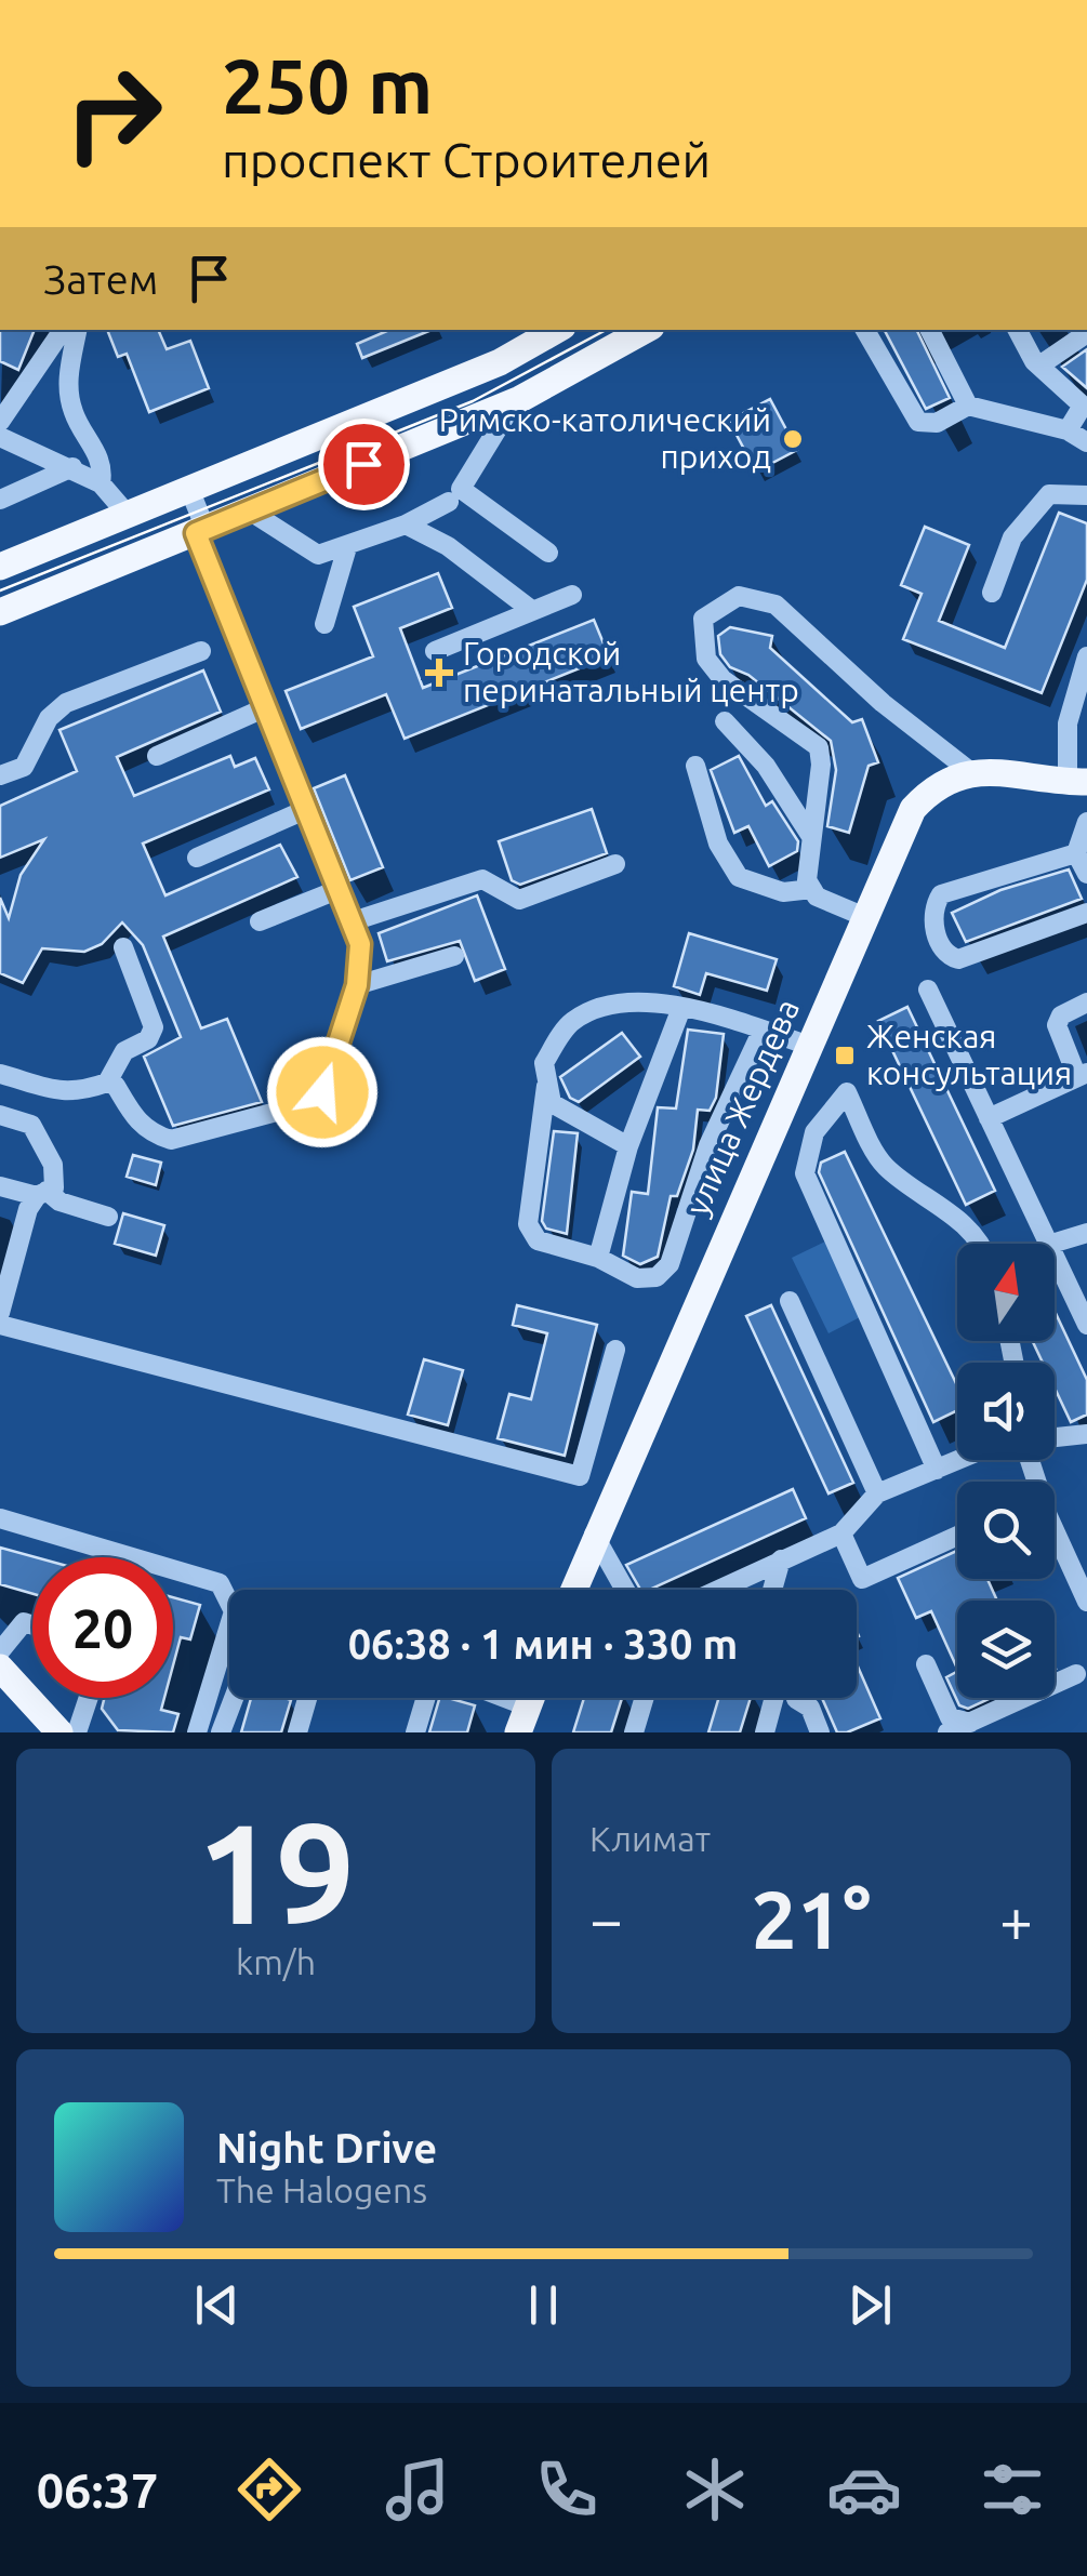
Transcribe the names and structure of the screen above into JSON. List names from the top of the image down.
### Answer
{
  "streets": {
    "main road": ["улица Жердева"]
  },
  "places": {
    "other": ["Римско-католический приход"],
    "health": ["Городской перинатальный центр"],
    "transit": ["Женская консультация"]
  },
  "north": "top",
  "page": {
    "turn": ["250 m", "проспект Строителей"],
    "then": "Затем",
    "limit": "20",
    "trip": "06:38 · 1 мин · 330 m",
    "tile": [
      ["19", "km/h"],
      "Климат"
    ],
    "heat": ["−", "21°", "+"],
    "song": ["Night Drive", "The Halogens"],
    "tabs": "06:37"
  }
}
